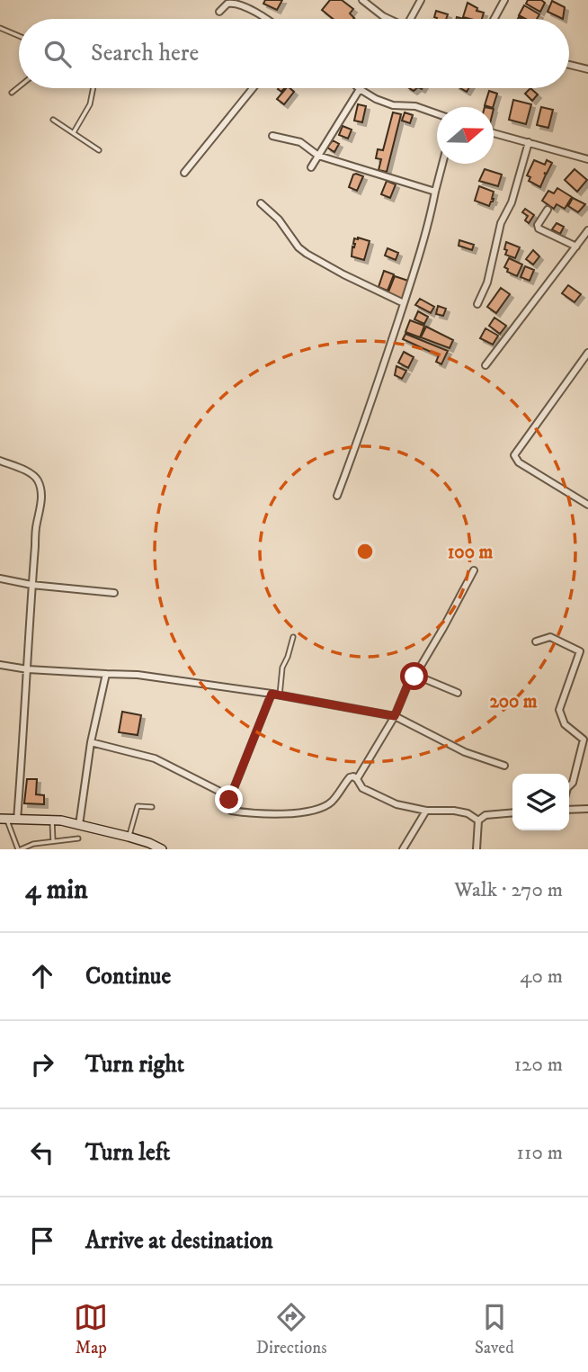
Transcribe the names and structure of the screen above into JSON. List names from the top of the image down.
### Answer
{
  "north": "right",
  "page": {
    "search": "Search here",
    "heading": ["4 min", "Walk · 270 m"],
    "list": [
      ["Continue", "40 m"],
      ["Turn right", "120 m"],
      ["Turn left", "110 m"],
      "Arrive at destination"
    ],
    "nav": ["Map", "Directions", "Saved"]
  },
  "rings": ["100 m", "200 m"]
}
